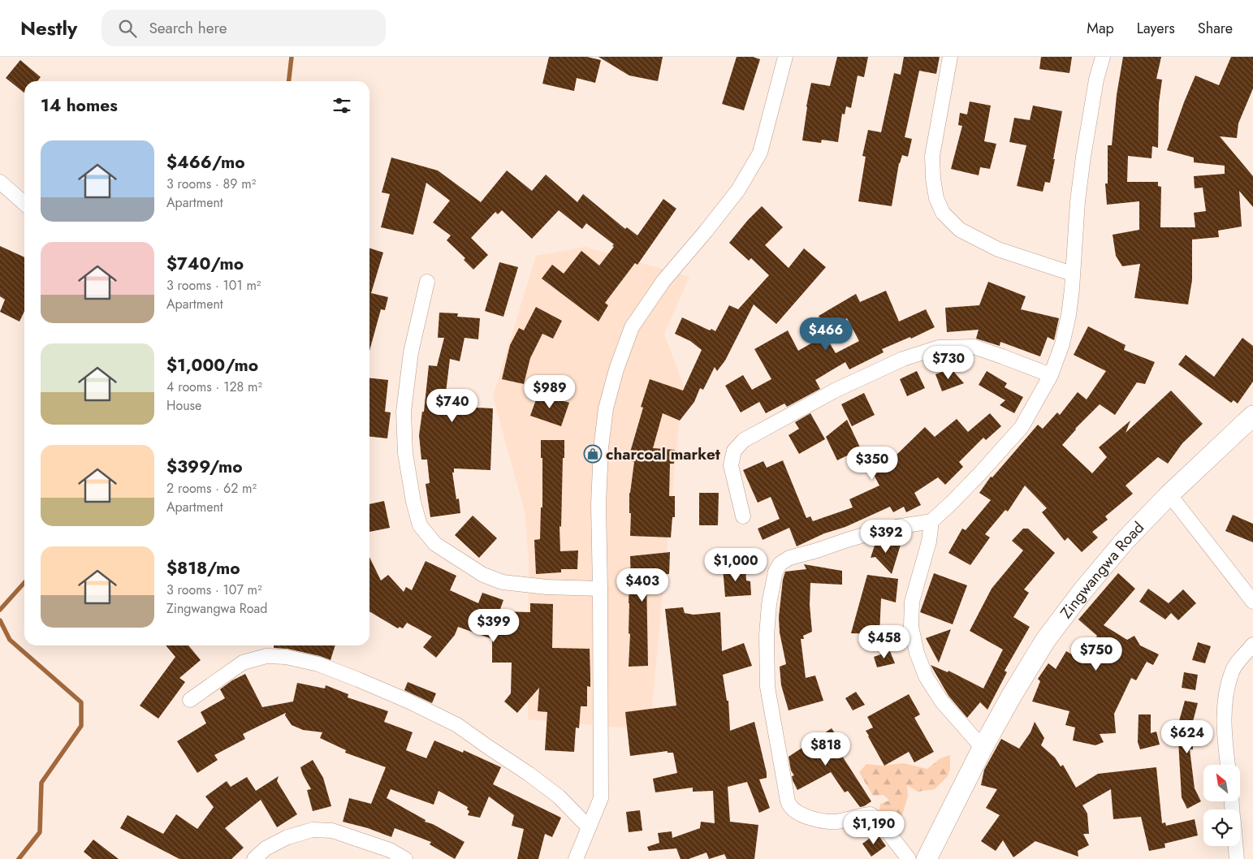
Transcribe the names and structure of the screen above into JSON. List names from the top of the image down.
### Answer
{
  "streets": {
    "street": ["Zingwangwa Road"]
  },
  "places": {
    "shop": ["charcoal market"]
  },
  "north": "top left",
  "page": {
    "header": "Nestly",
    "search": "Search here",
    "nav": ["Map", "Layers", "Share"],
    "heading": "14 homes",
    "list": [
      {
        "name": "$466/mo",
        "note": "3 rooms · 89 m² · Apartment"
      },
      {
        "name": "$740/mo",
        "note": "3 rooms · 101 m² · Apartment"
      },
      {
        "name": "$1,000/mo",
        "note": "4 rooms · 128 m² · House"
      },
      {
        "name": "$399/mo",
        "note": "2 rooms · 62 m² · Apartment"
      },
      {
        "name": "$818/mo",
        "note": "3 rooms · 107 m² · Zingwangwa Road"
      }
    ],
    "price": [
      "$466",
      "$730",
      "$989",
      "$740",
      "$350",
      "$392",
      "$1,000",
      "$403",
      "$399",
      "$458",
      "$750",
      "$624",
      "$818",
      "$1,190"
    ]
  }
}
